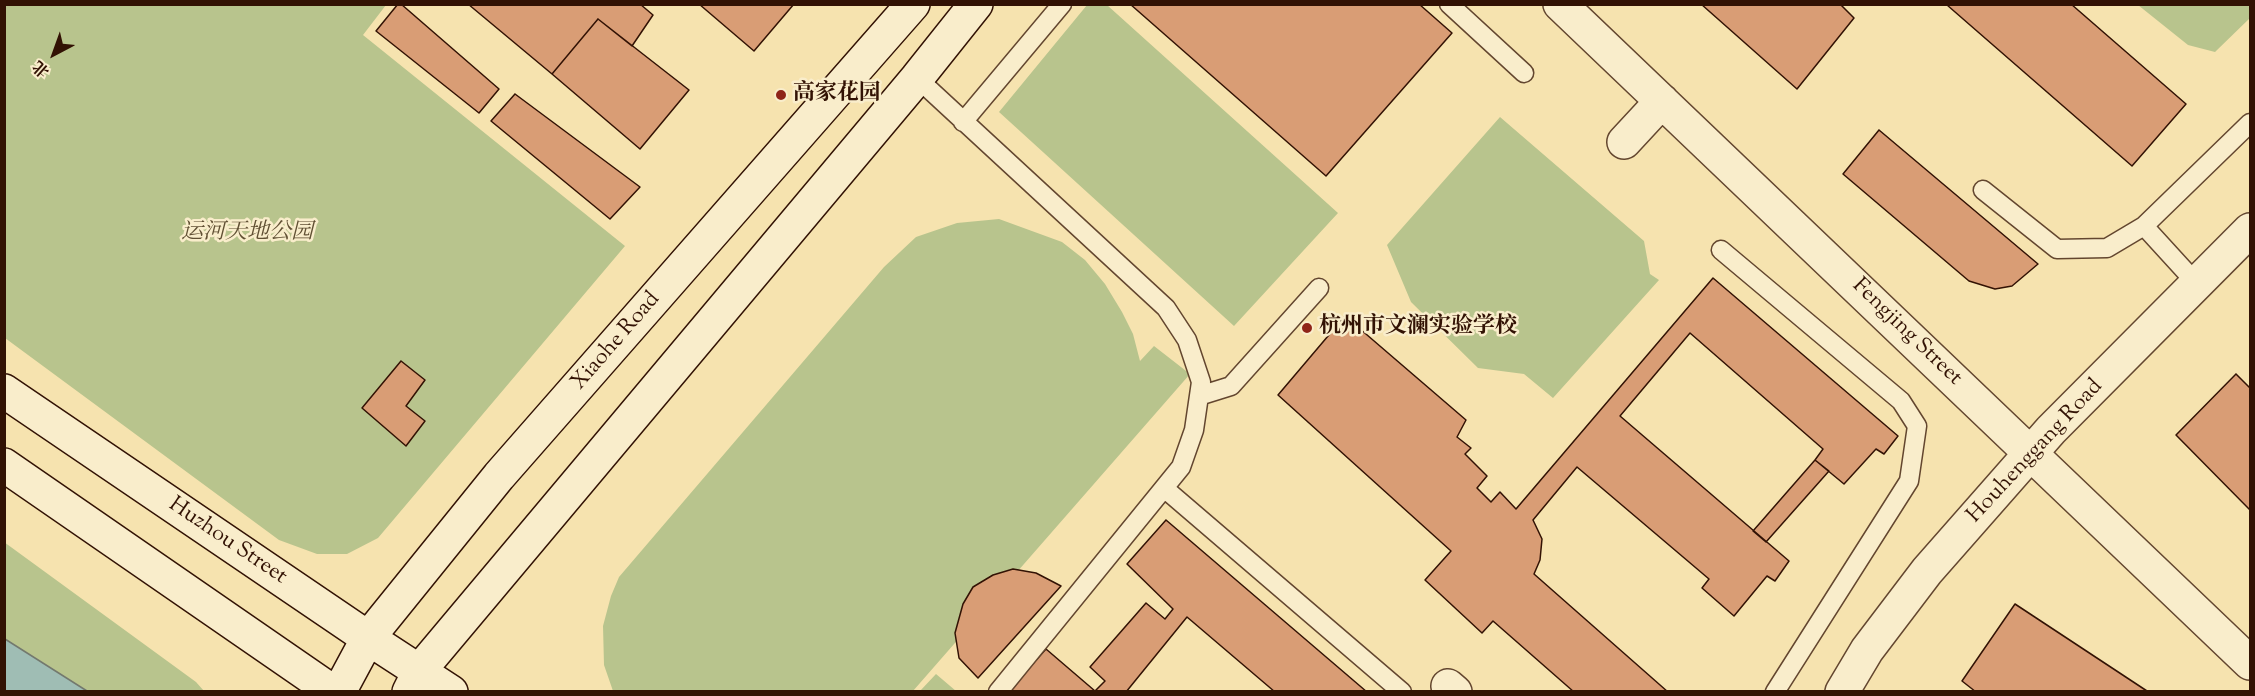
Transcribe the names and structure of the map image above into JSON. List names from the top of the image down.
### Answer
{
  "streets": {
    "main road": [
      "Fengjing Street",
      "Xiaohe Road",
      "Houhenggang Road",
      "Huzhou Street"
    ]
  },
  "crossings": [
    ["Fengjing Street", "Houhenggang Road"],
    ["Xiaohe Road", "Huzhou Street"]
  ],
  "parks": ["运河天地公园"],
  "places": ["高家花园", "杭州市文澜实验学校"],
  "north": "bottom left"
}
